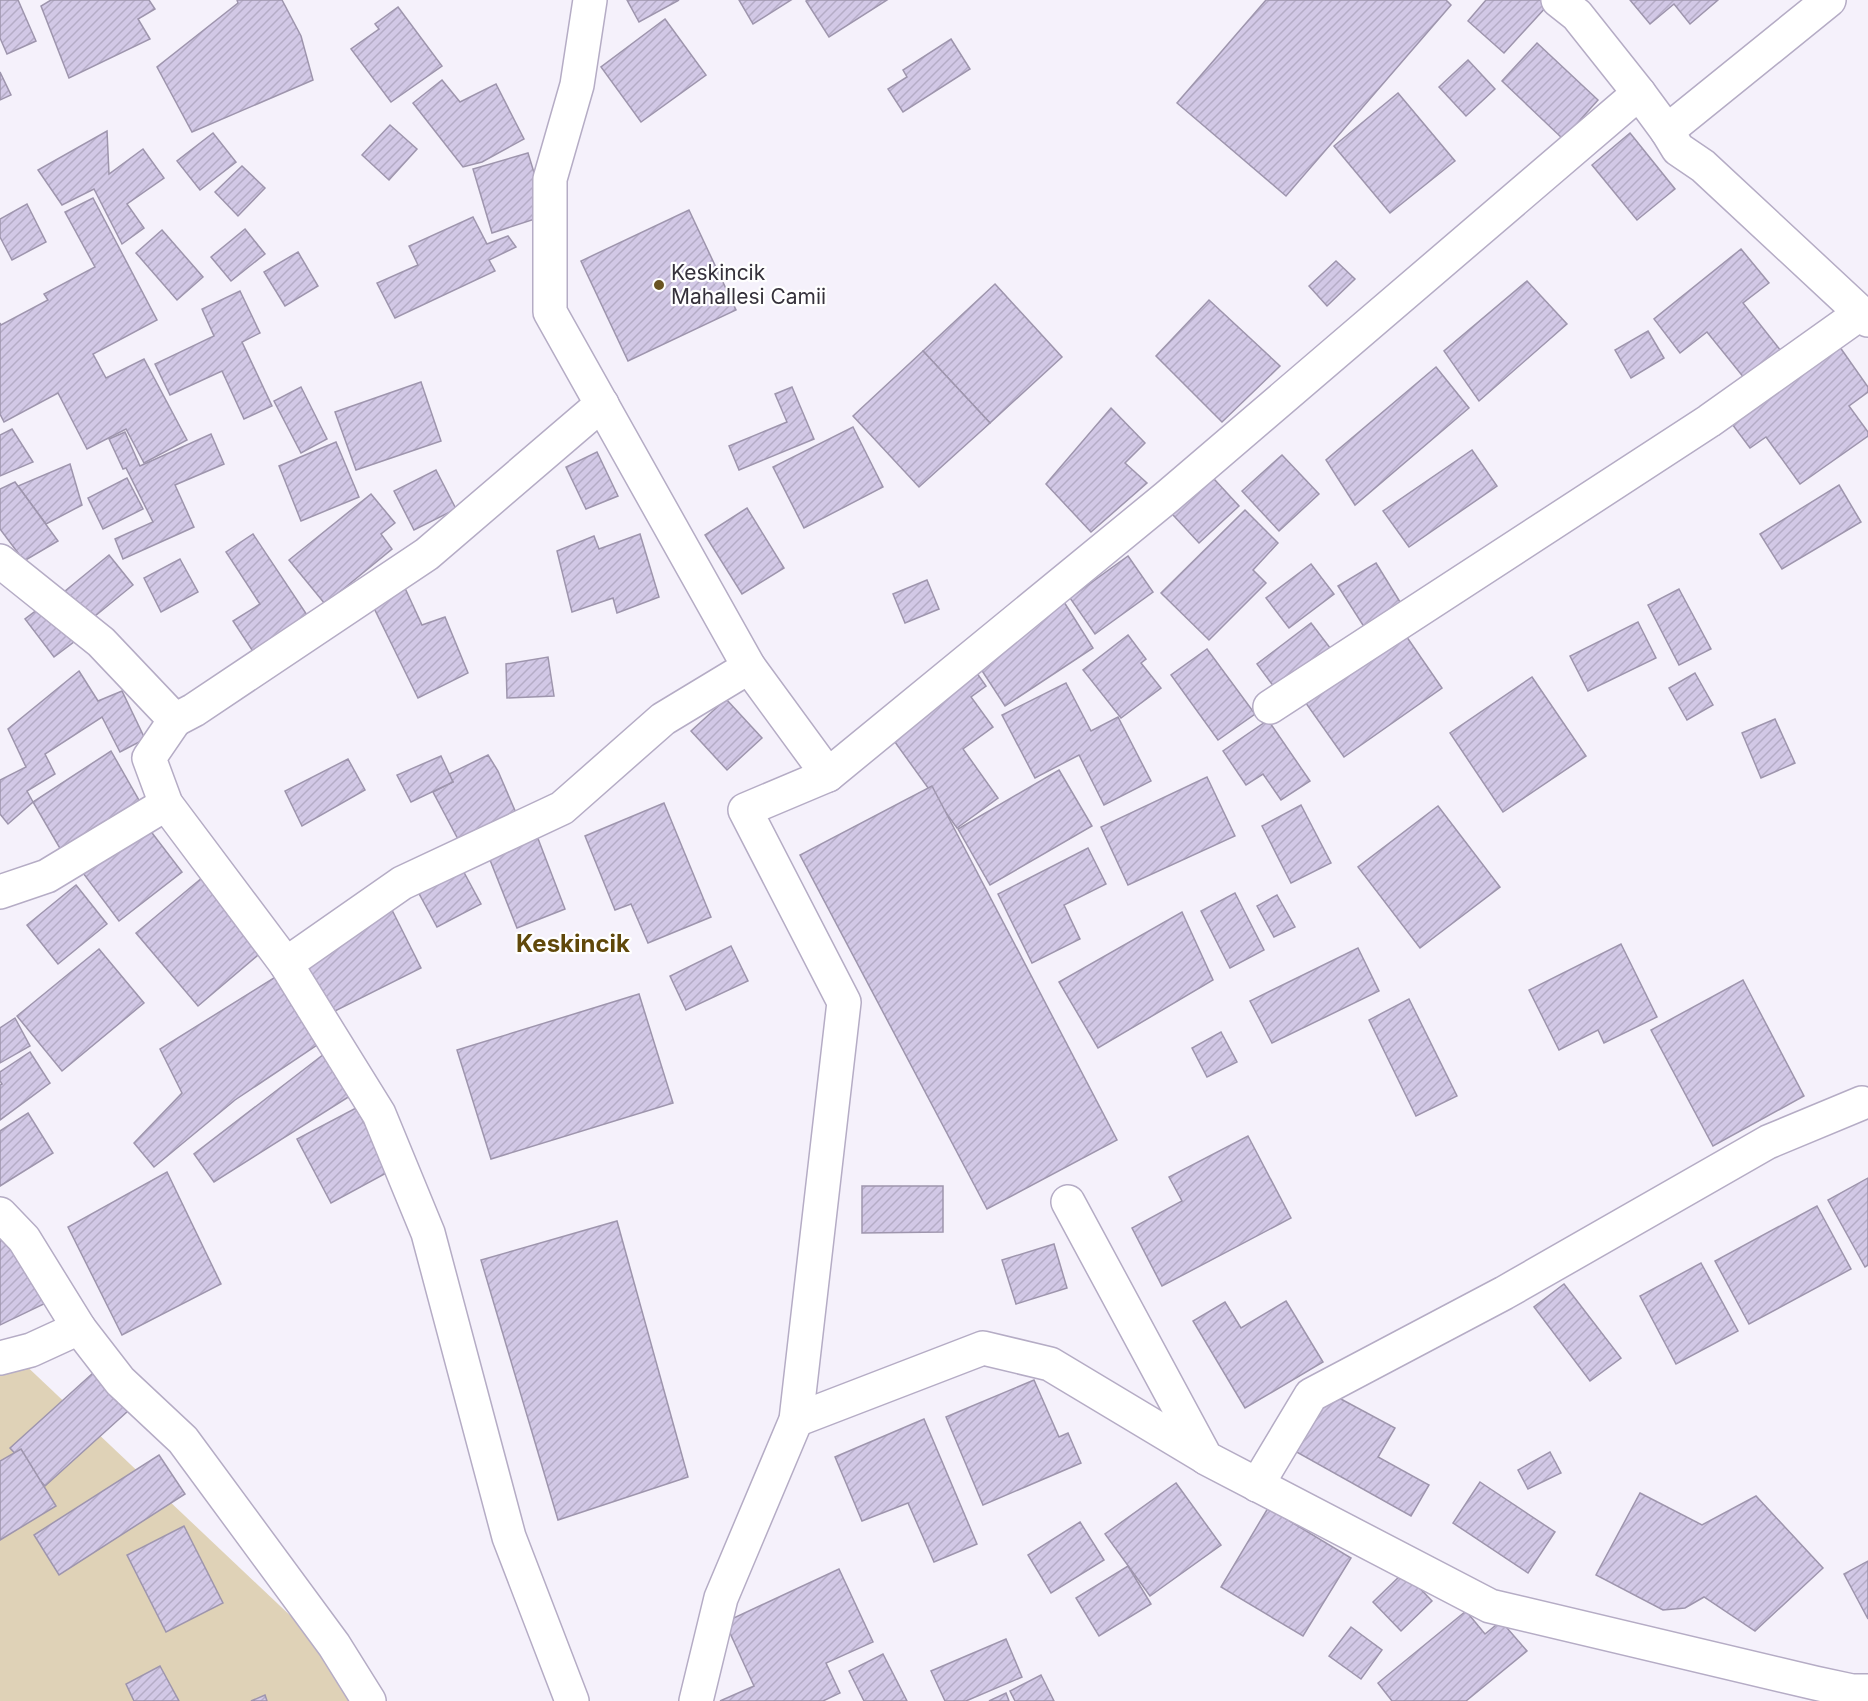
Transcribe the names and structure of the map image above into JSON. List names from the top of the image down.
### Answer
{
  "districts": ["Keskincik"],
  "places": ["Keskincik Mahallesi Camii"]
}
